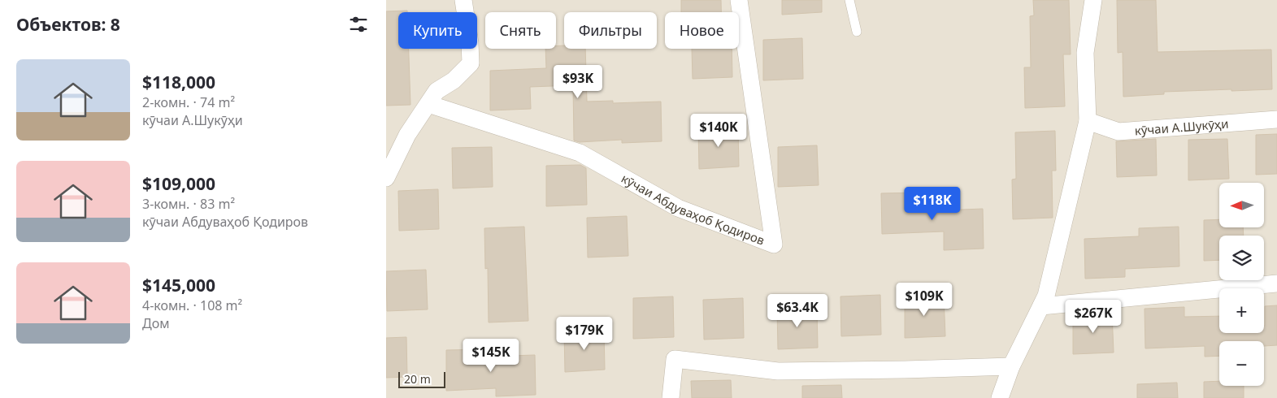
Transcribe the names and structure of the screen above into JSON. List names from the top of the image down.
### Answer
{
  "streets": {
    "street": ["кӯчаи А.Шукӯҳи", "кӯчаи Абдуваҳоб Қодиров"]
  },
  "scale_bar": "20 m",
  "north": "left",
  "page": {
    "heading": "Объектов: 8",
    "chip": [
      "Купить",
      "Снять",
      "Фильтры",
      "Новое"
    ],
    "list": [
      {
        "name": "$118,000",
        "note": "2-комн. · 74 m² · кӯчаи А.Шукӯҳи"
      },
      {
        "name": "$109,000",
        "note": "3-комн. · 83 m² · кӯчаи Абдуваҳоб Қодиров"
      },
      {
        "name": "$145,000",
        "note": "4-комн. · 108 m² · Дом"
      }
    ],
    "price": [
      "$93K",
      "$140K",
      "$118K",
      "$109K",
      "$63.4K",
      "$267K",
      "$179K",
      "$145K"
    ],
    "map_buttons": ["+", "−"],
    "scale": "20 m"
  }
}
